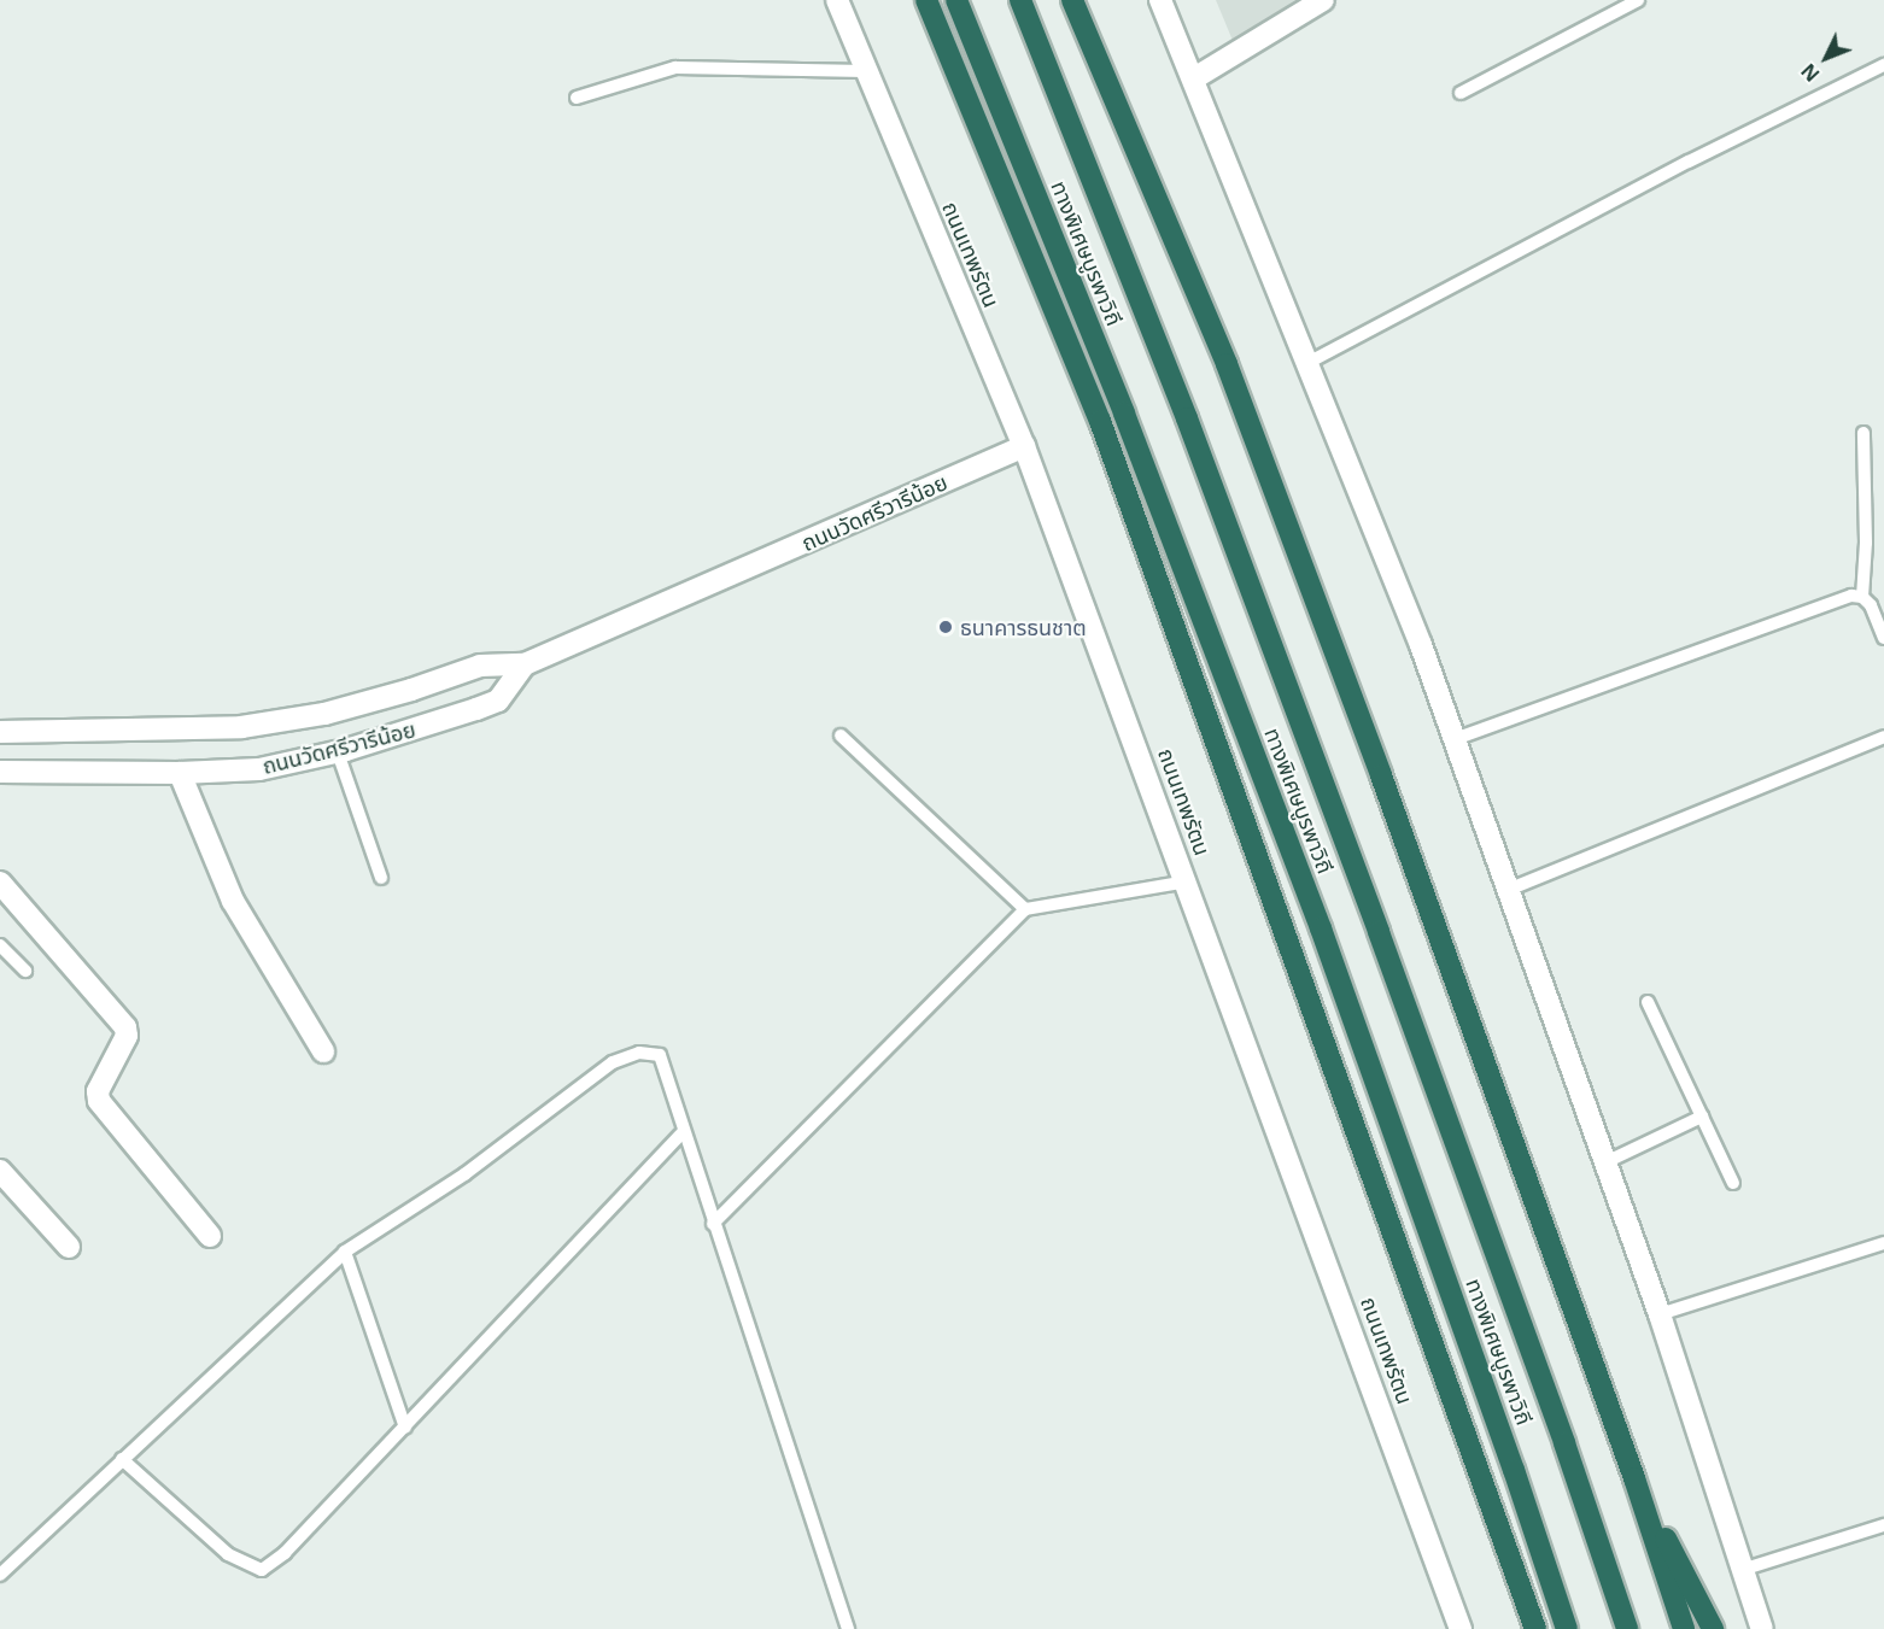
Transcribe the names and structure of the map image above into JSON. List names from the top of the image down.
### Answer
{
  "streets": {
    "highway": ["ทางพิเศษบูรพาวิถี", "ถนนเทพรัตน"],
    "main road": ["ถนนวัดศรีวารีน้อย"]
  },
  "crossings": [
    ["ถนนเทพรัตน", "ถนนวัดศรีวารีน้อย"]
  ],
  "places": ["ธนาคารธนชาต"],
  "north": "bottom left"
}
